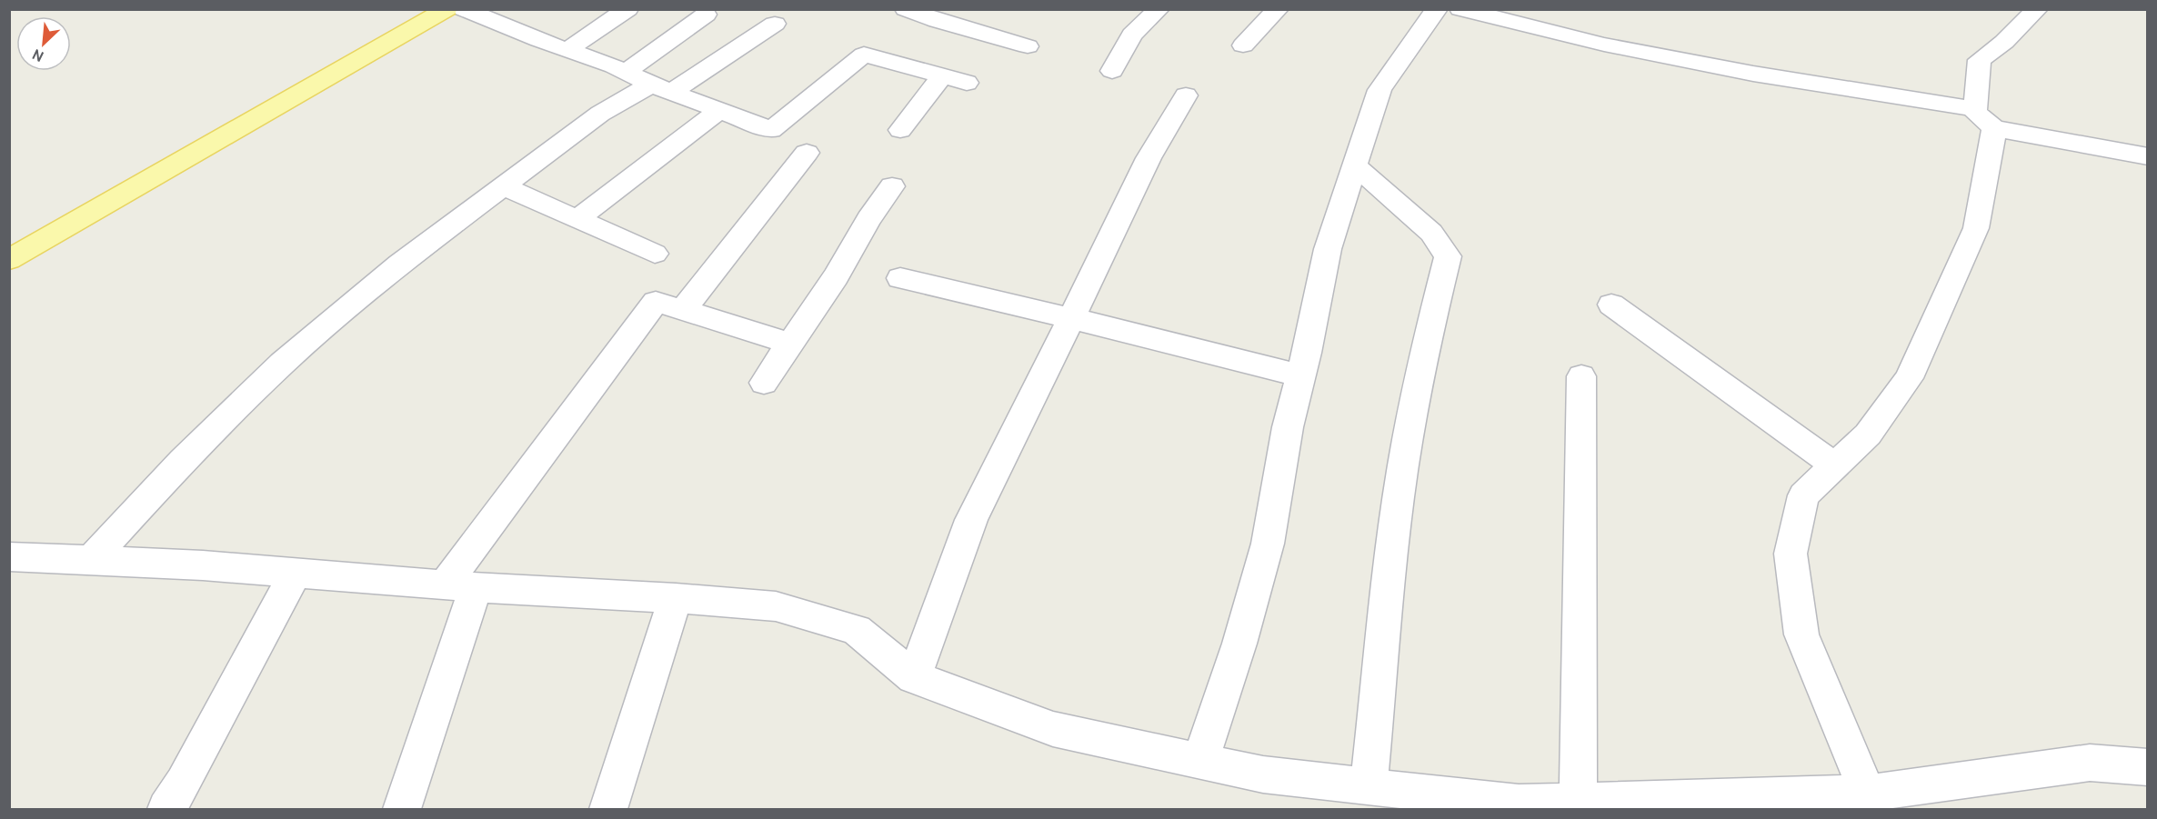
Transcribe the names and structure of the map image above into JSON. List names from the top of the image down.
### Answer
{
  "north": "bottom left"
}
